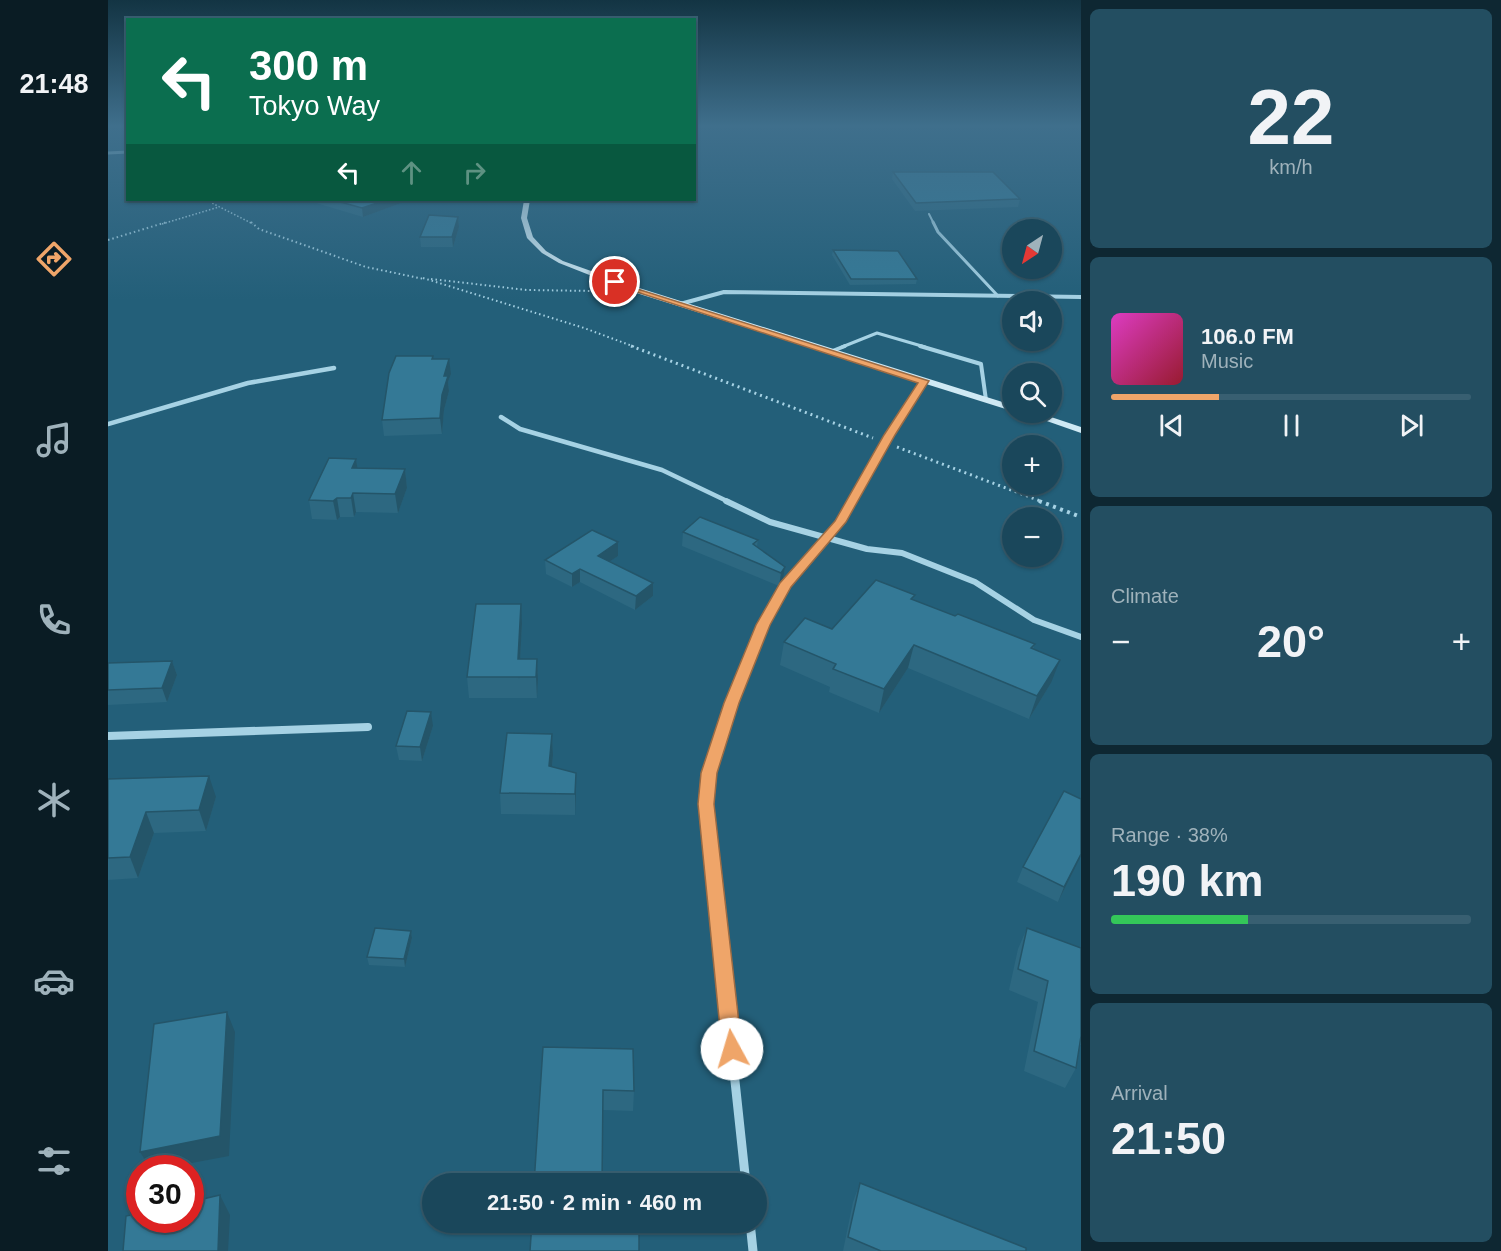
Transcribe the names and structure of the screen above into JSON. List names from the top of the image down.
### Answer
{
  "north": "bottom left",
  "page": {
    "tabs": "21:48",
    "tile": [
      ["22", "km/h"],
      "Climate",
      ["Range · 38%", "190 km"],
      ["Arrival", "21:50"]
    ],
    "turn": ["300 m", "Tokyo Way"],
    "map_buttons": ["+", "−"],
    "song": ["106.0 FM", "Music"],
    "heat": ["−", "20°", "+"],
    "limit": "30",
    "trip": "21:50 · 2 min · 460 m"
  }
}
